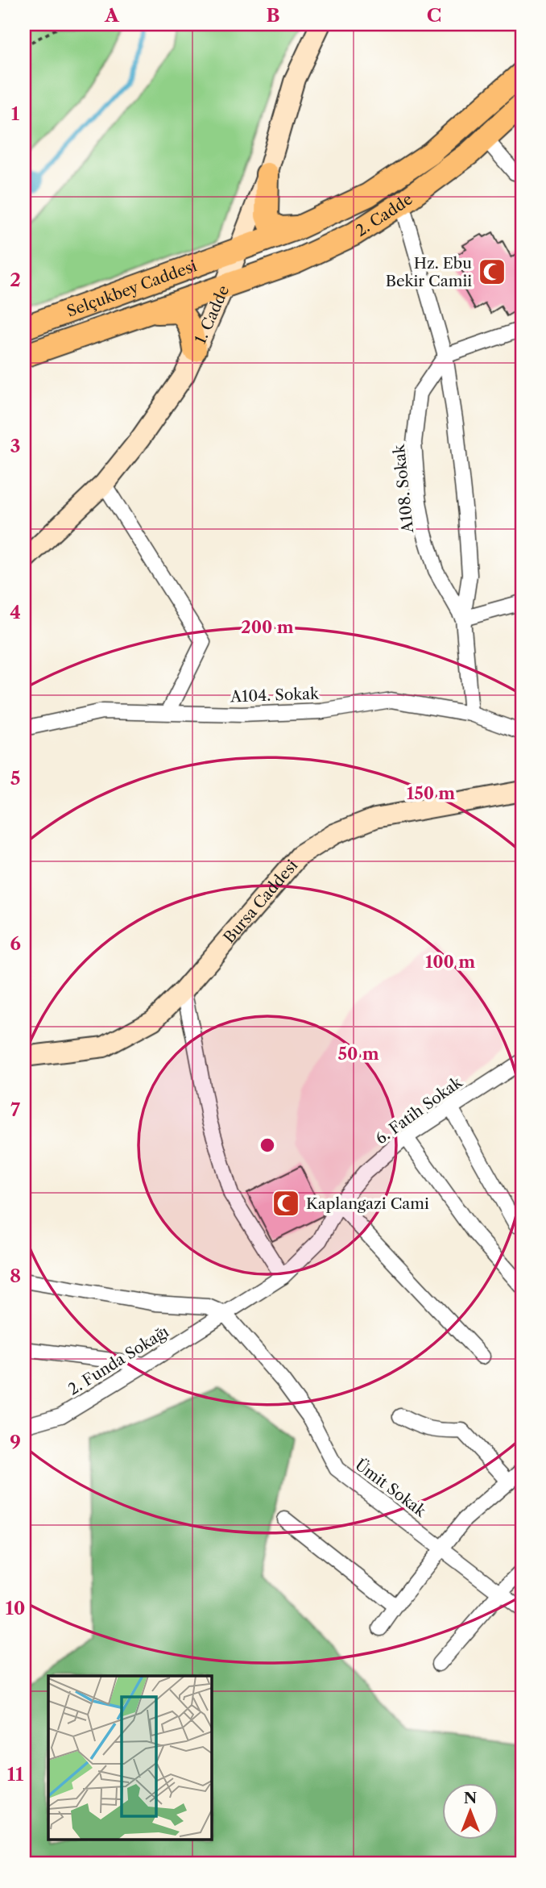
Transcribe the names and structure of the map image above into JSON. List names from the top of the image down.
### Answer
{
  "streets": {
    "main road": [
      "2. Cadde",
      "Selçukbey Caddesi",
      "1. Cadde",
      "Bursa Caddesi"
    ],
    "street": [
      "A108. Sokak",
      "A104. Sokak",
      "6. Fatih Sokak",
      "2. Funda Sokağı",
      "Ümit Sokak"
    ]
  },
  "crossings": [
    ["2. Cadde", "Selçukbey Caddesi"],
    ["2. Cadde", "1. Cadde"],
    ["2. Cadde", "A108. Sokak"],
    ["Selçukbey Caddesi", "1. Cadde"],
    ["A108. Sokak", "A104. Sokak"],
    ["6. Fatih Sokak", "2. Funda Sokağı"],
    ["6. Fatih Sokak", "Ümit Sokak"],
    ["2. Funda Sokağı", "Ümit Sokak"]
  ],
  "places": {
    "mosque": ["Hz. Ebu Bekir Camii", "Kaplangazi Cami"]
  },
  "north": "top",
  "grid": {
    "columns": ["A", "B", "C"],
    "rows": [
      "1",
      "2",
      "3",
      "4",
      "5",
      "6",
      "7",
      "8",
      "9",
      "10",
      "11"
    ]
  },
  "rings": [
    "200 m",
    "150 m",
    "100 m",
    "50 m"
  ]
}
